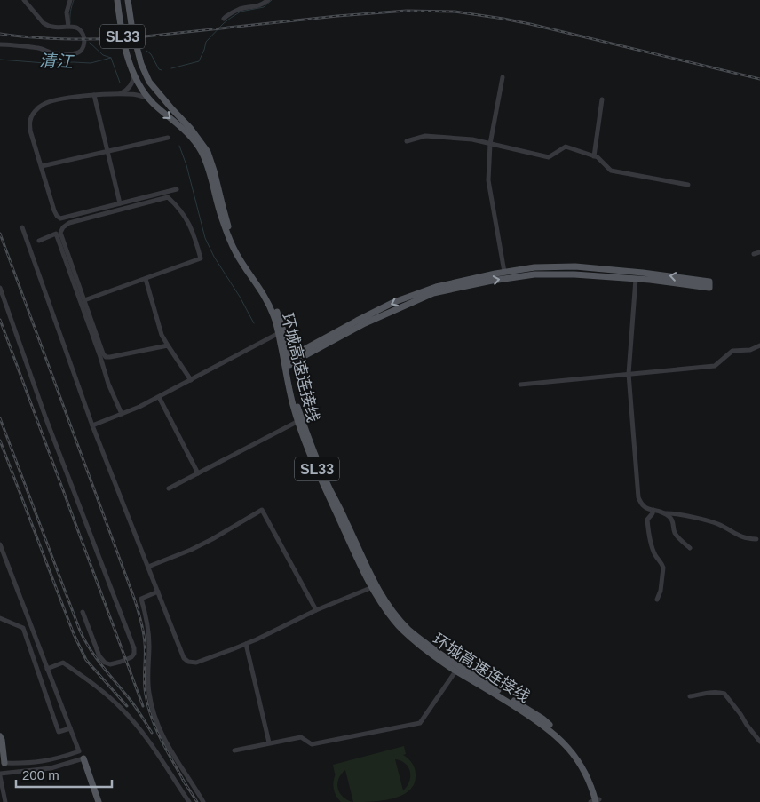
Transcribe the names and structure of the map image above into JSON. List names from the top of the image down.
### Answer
{
  "streets": {
    "main road": ["SL33", "环城高速连接线"]
  },
  "water": ["清江"],
  "scale_bar": "200 m"
}
